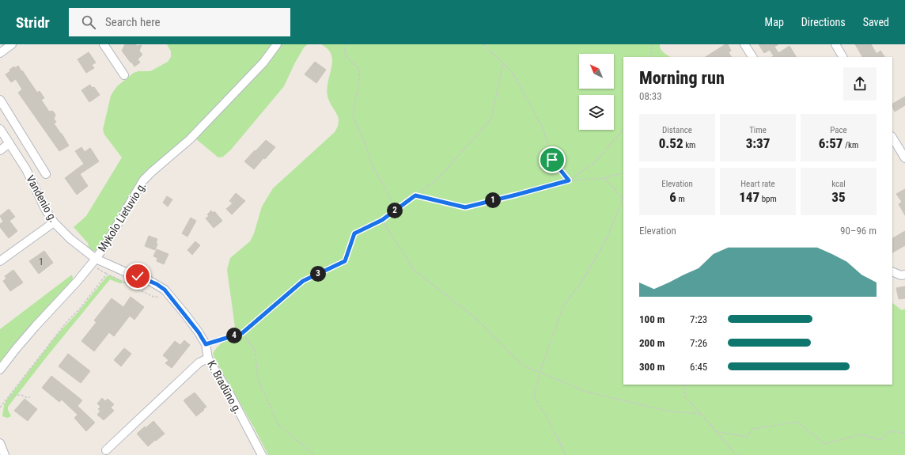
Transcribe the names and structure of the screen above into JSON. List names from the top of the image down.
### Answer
{
  "streets": {
    "street": ["Vandenio g.", "Mykolo Lietuvio g.", "K. Bradūno g."]
  },
  "crossings": [
    ["Vandenio g.", "Mykolo Lietuvio g."],
    ["Vandenio g.", "K. Bradūno g."],
    ["Mykolo Lietuvio g.", "K. Bradūno g."]
  ],
  "house_numbers": ["1"],
  "north": "top left",
  "page": {
    "header": "Stridr",
    "search": "Search here",
    "nav": ["Map", "Directions", "Saved"],
    "heading": ["Morning run", "08:33"],
    "stats": [
      ["Distance", "0.52 km"],
      ["Time", "3:37"],
      ["Pace", "6:57 /km"],
      ["Elevation", "6 m"],
      ["Heart rate", "147 bpm"],
      ["kcal", "35"]
    ],
    "pins": [
      "1",
      "2",
      "3",
      "4"
    ],
    "chart": ["Elevation", "90–96 m"],
    "list": [
      {
        "name": "100 m",
        "note": "7:23"
      },
      {
        "name": "200 m",
        "note": "7:26"
      },
      {
        "name": "300 m",
        "note": "6:45"
      }
    ]
  }
}
